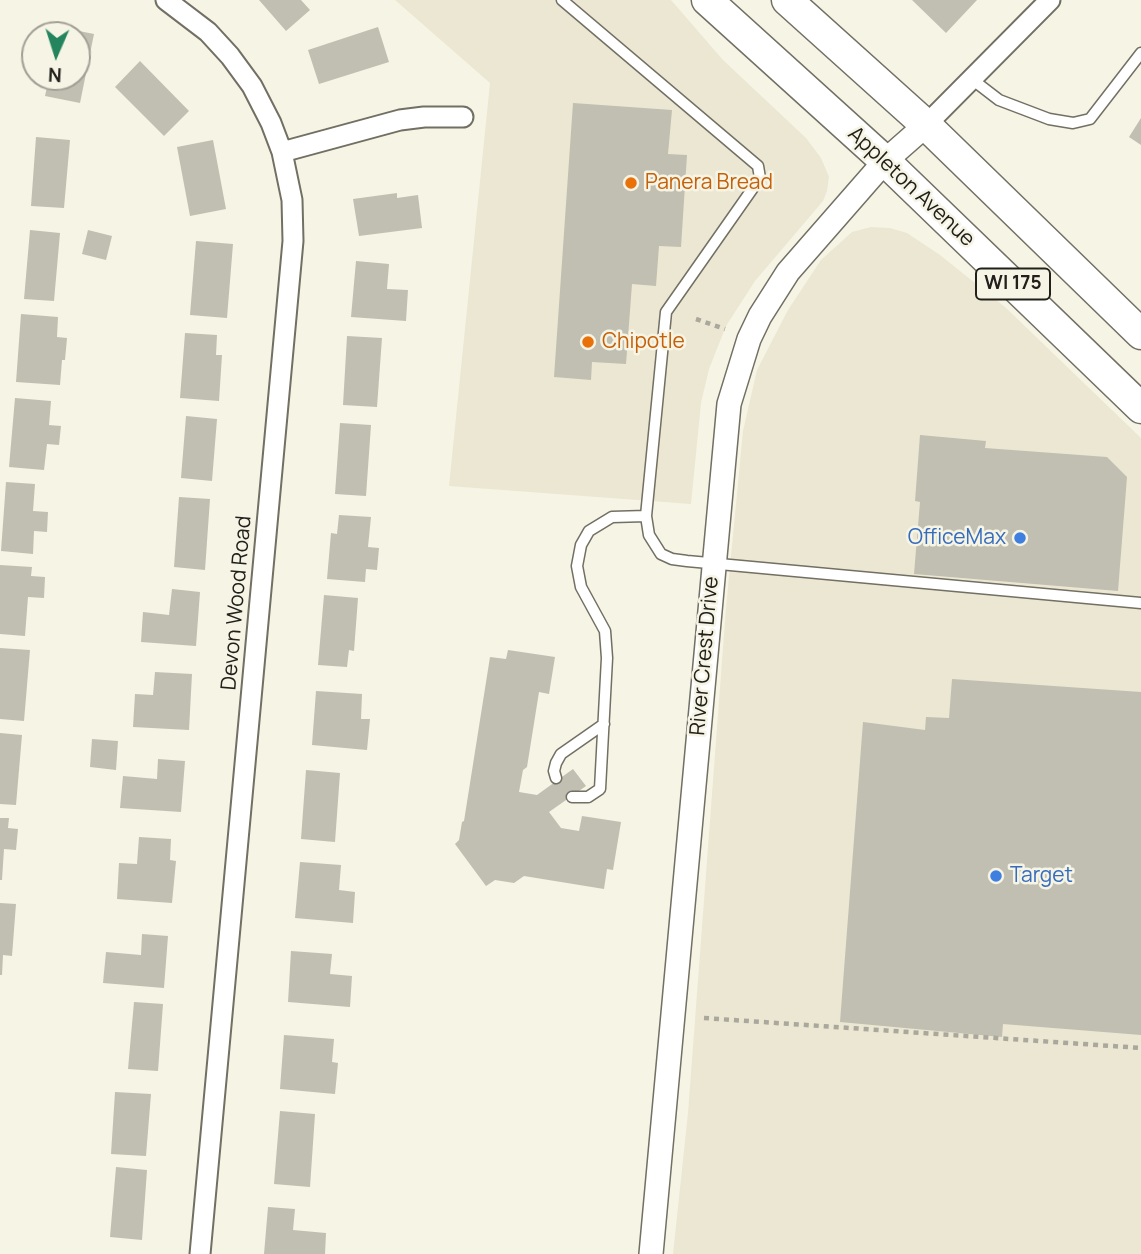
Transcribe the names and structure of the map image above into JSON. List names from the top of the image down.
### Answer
{
  "streets": {
    "main road": ["Appleton Avenue", "WI 175"],
    "street": ["Devon Wood Road", "River Crest Drive"]
  },
  "crossings": [
    ["Appleton Avenue", "River Crest Drive"],
    ["WI 175", "River Crest Drive"]
  ],
  "places": [
    "Panera Bread",
    "Chipotle",
    "OfficeMax",
    "Target"
  ],
  "north": "bottom"
}
